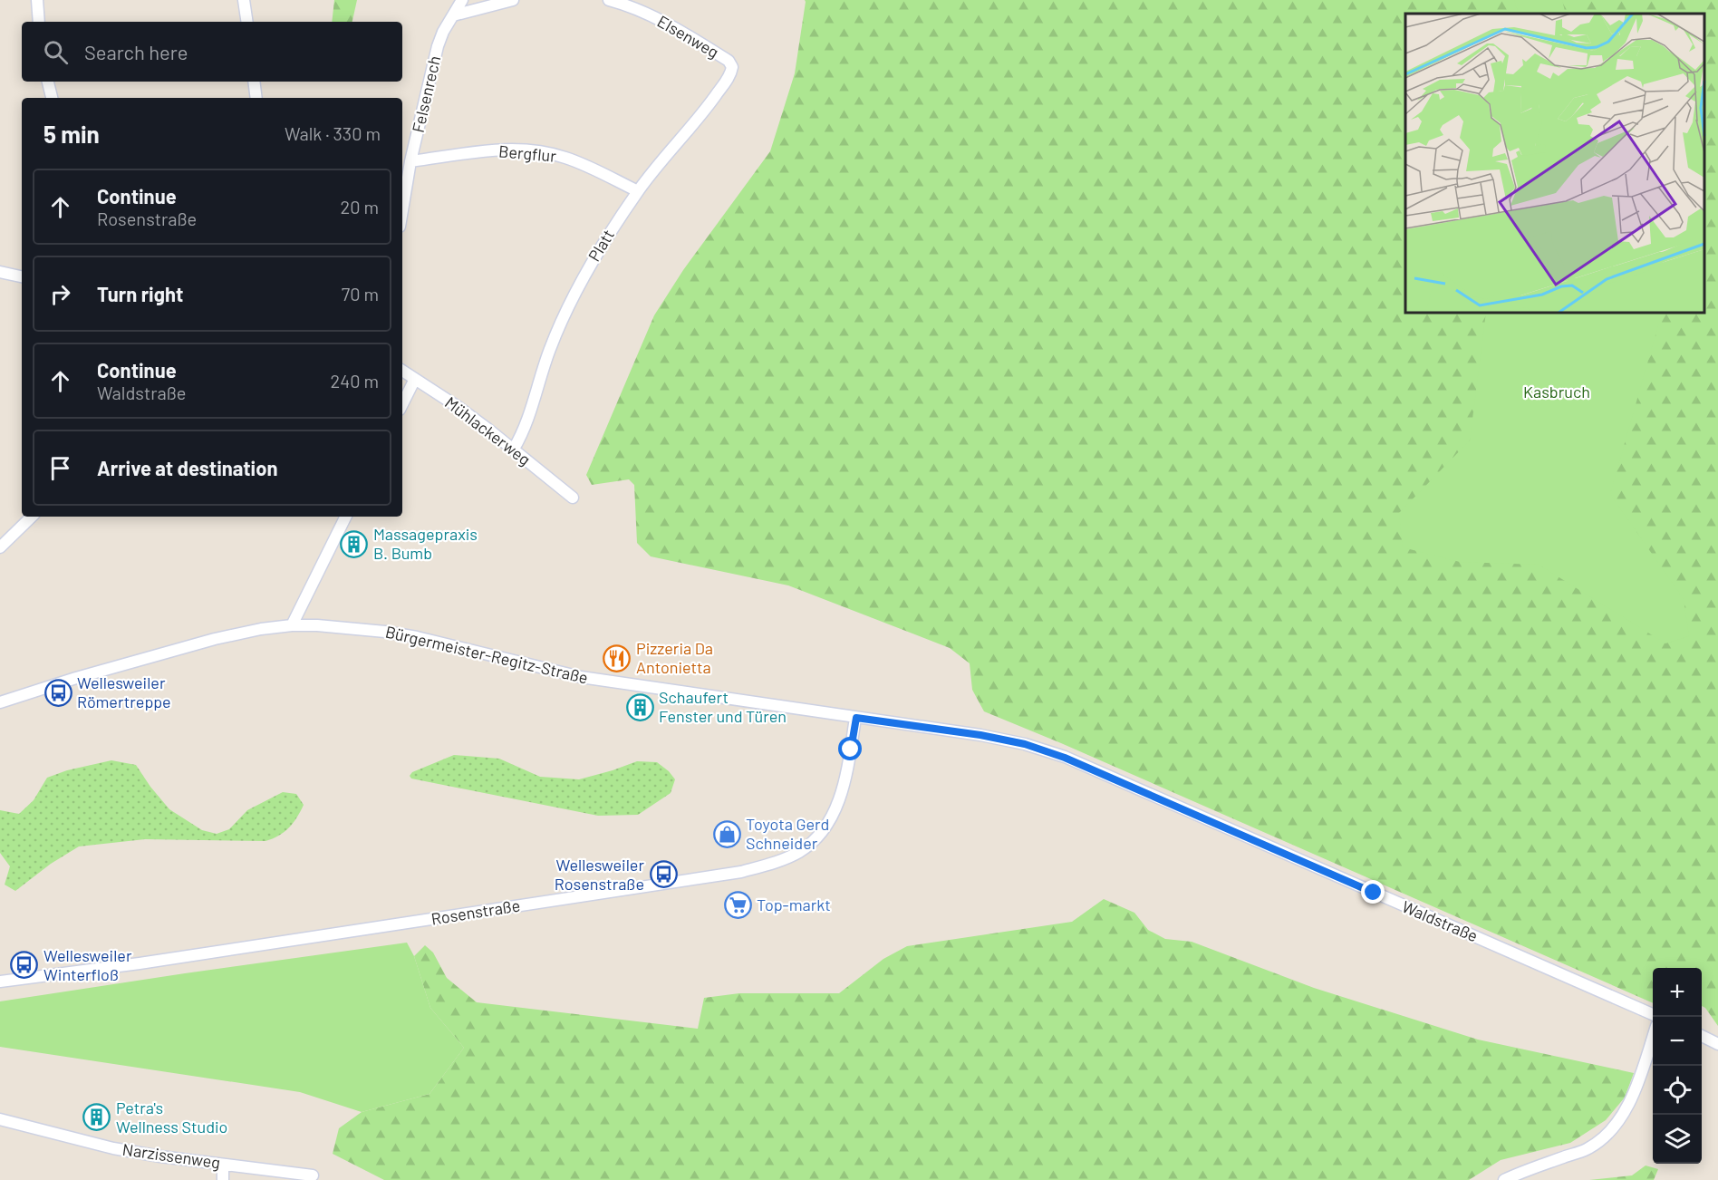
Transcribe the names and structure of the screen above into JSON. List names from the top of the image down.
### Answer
{
  "streets": {
    "street": [
      "Elsenweg",
      "Felsenrech",
      "Bergflur",
      "Platt",
      "Mühlackerweg",
      "Bürgermeister-Regitz-Straße",
      "Rosenstraße",
      "Waldstraße",
      "Narzissenweg"
    ]
  },
  "crossings": [
    ["Elsenweg", "Platt"],
    ["Felsenrech", "Bergflur"],
    ["Bergflur", "Platt"],
    ["Platt", "Mühlackerweg"],
    ["Bürgermeister-Regitz-Straße", "Rosenstraße"],
    ["Bürgermeister-Regitz-Straße", "Waldstraße"]
  ],
  "parks": ["Kasbruch"],
  "places": {
    "building": ["Massagepraxis B. Bumb", "Schaufert Fenster und Türen", "Petra's Wellness Studio"],
    "restaurant": ["Pizzeria Da Antonietta"],
    "bus stop": ["Wellesweiler Römertreppe", "Wellesweiler Rosenstraße", "Wellesweiler Winterfloß"],
    "shop": ["Toyota Gerd Schneider"],
    "supermarket": ["Top-markt"]
  },
  "page": {
    "search": "Search here",
    "heading": ["5 min", "Walk · 330 m"],
    "list": [
      ["Continue", "Rosenstraße", "20 m"],
      ["Turn right", "70 m"],
      ["Continue", "Waldstraße", "240 m"],
      "Arrive at destination"
    ],
    "map_buttons": ["+", "−"]
  }
}
